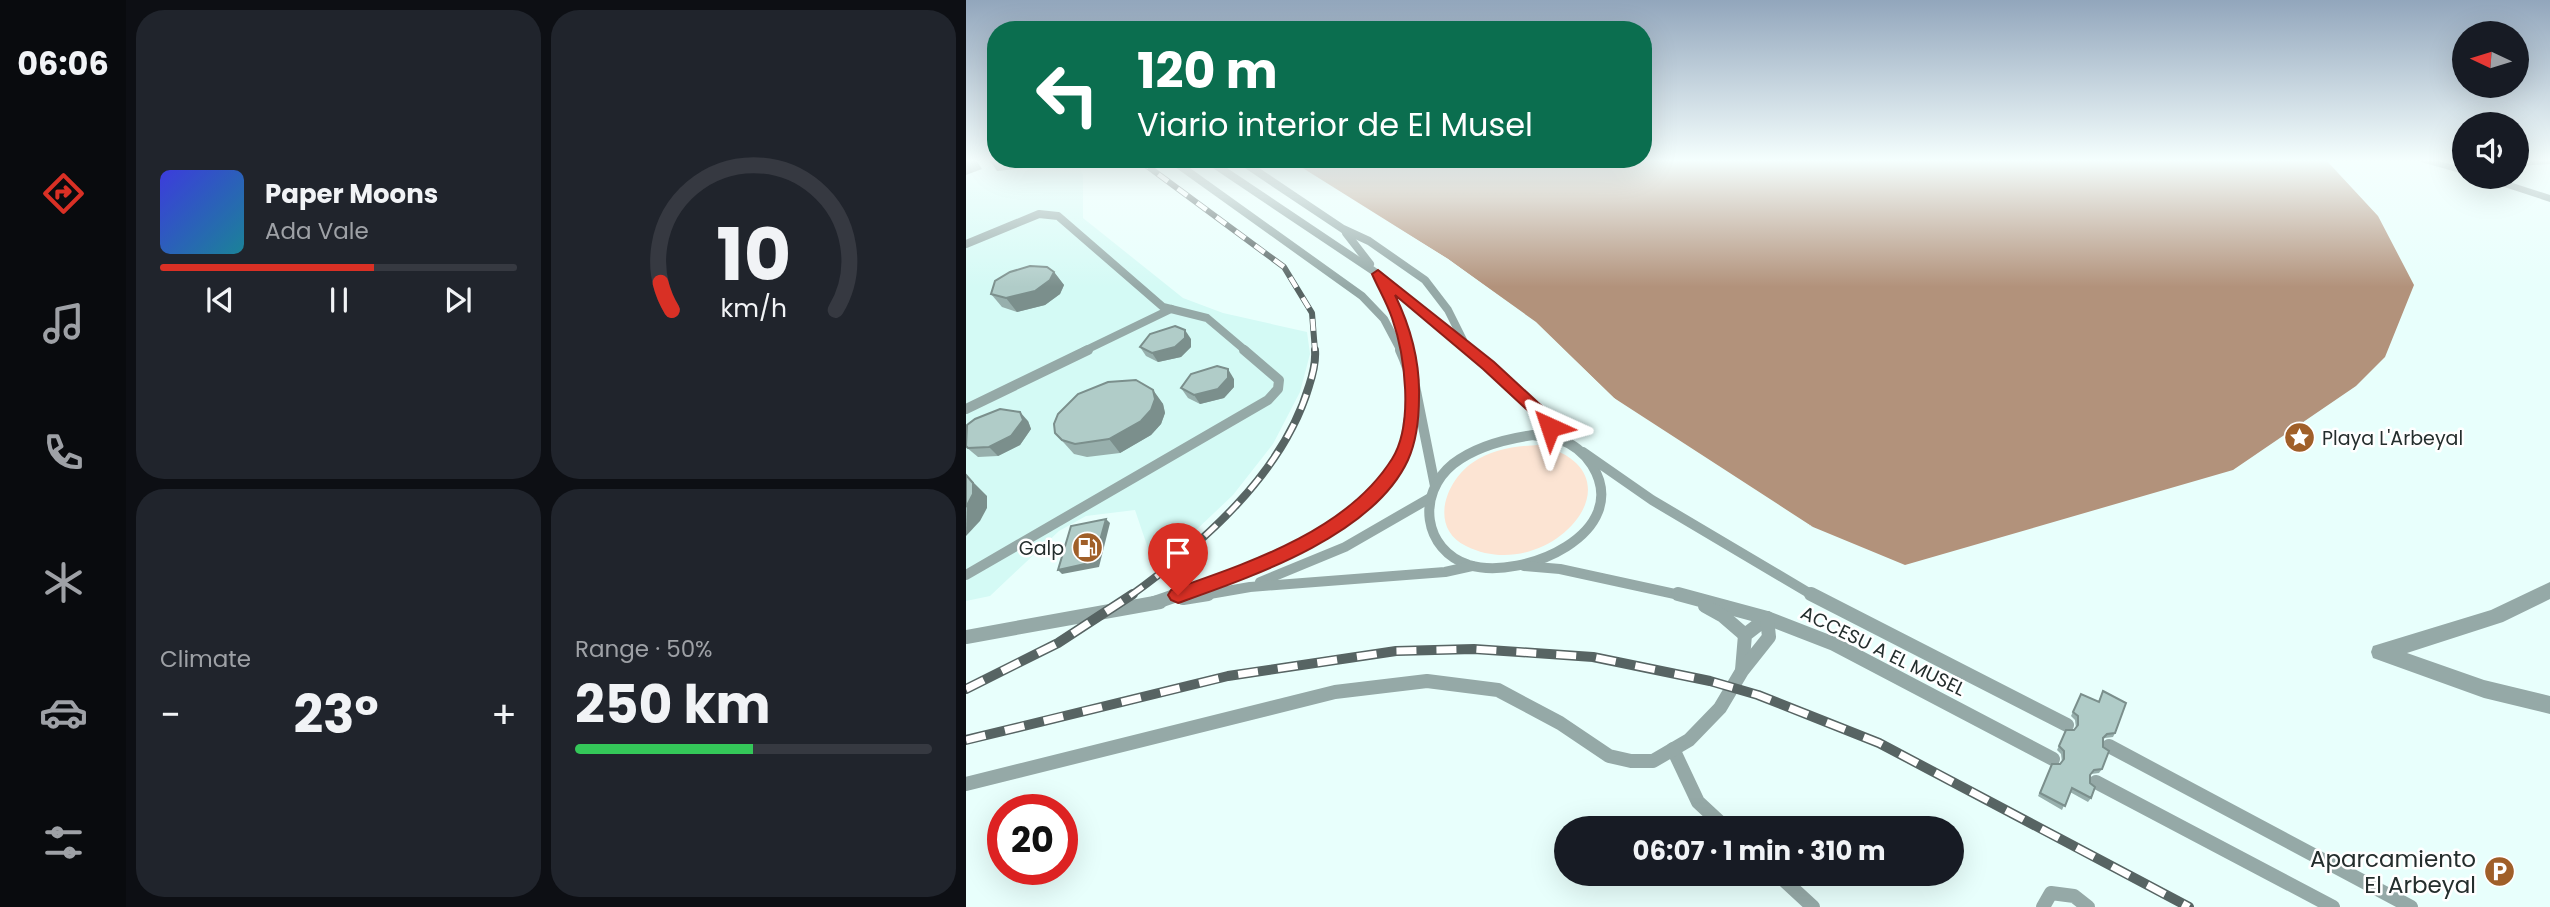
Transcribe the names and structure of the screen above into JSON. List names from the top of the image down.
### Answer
{
  "streets": {
    "lane": ["ACCESU A EL MUSEL"]
  },
  "places": {
    "place": ["Playa L'Arbeyal"],
    "fuel station": ["Galp"],
    "parking": ["Aparcamiento El Arbeyal"]
  },
  "north": "left",
  "page": {
    "tabs": "06:06",
    "turn": ["120 m", "Viario interior de El Musel"],
    "song": ["Paper Moons", "Ada Vale"],
    "tile": [
      "Climate",
      ["Range · 50%", "250 km"]
    ],
    "heat": ["−", "23°", "+"],
    "limit": "20",
    "trip": "06:07 · 1 min · 310 m",
    "gauge": ["10", "km/h"]
  }
}
